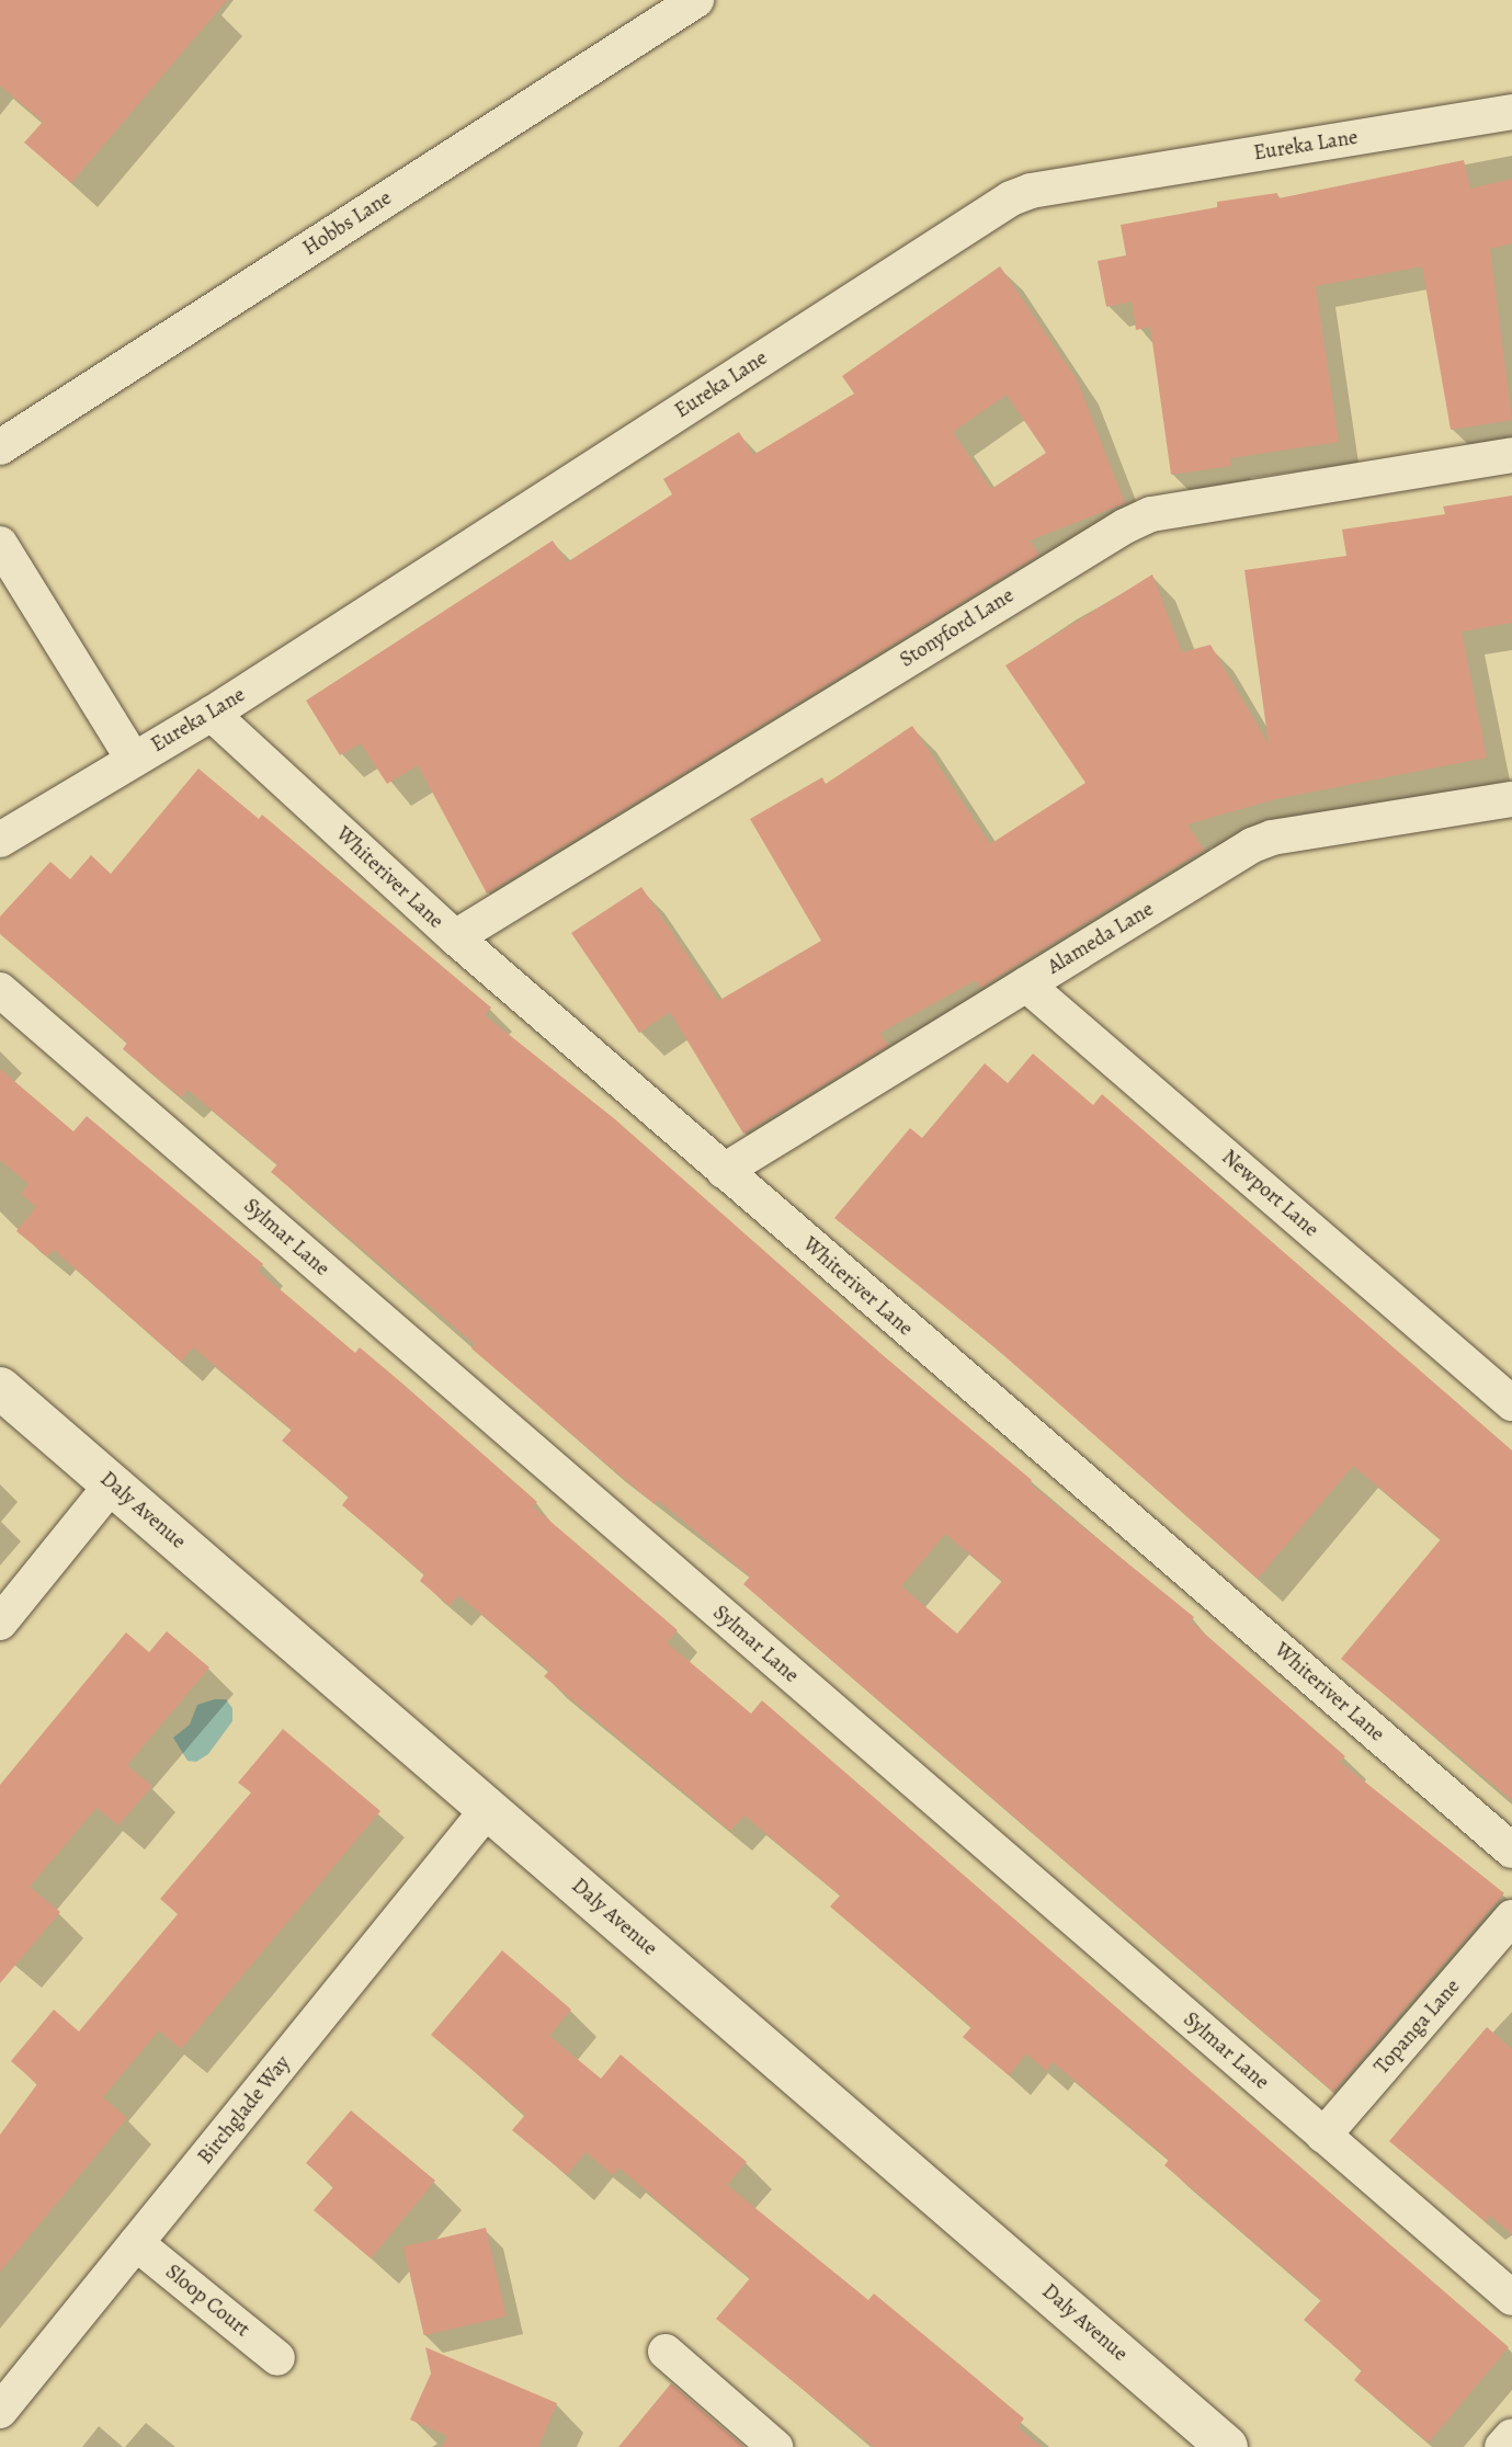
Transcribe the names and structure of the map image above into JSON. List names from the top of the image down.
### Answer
{
  "streets": {
    "street": [
      "Eureka Lane",
      "Hobbs Lane",
      "Stonyford Lane",
      "Whiteriver Lane",
      "Alameda Lane",
      "Newport Lane",
      "Sylmar Lane",
      "Daly Avenue",
      "Topanga Lane",
      "Birchglade Way",
      "Sloop Court"
    ]
  },
  "crossings": [
    ["Eureka Lane", "Whiteriver Lane"],
    ["Stonyford Lane", "Whiteriver Lane"],
    ["Whiteriver Lane", "Alameda Lane"],
    ["Alameda Lane", "Newport Lane"],
    ["Sylmar Lane", "Topanga Lane"],
    ["Daly Avenue", "Birchglade Way"],
    ["Birchglade Way", "Sloop Court"]
  ]
}
